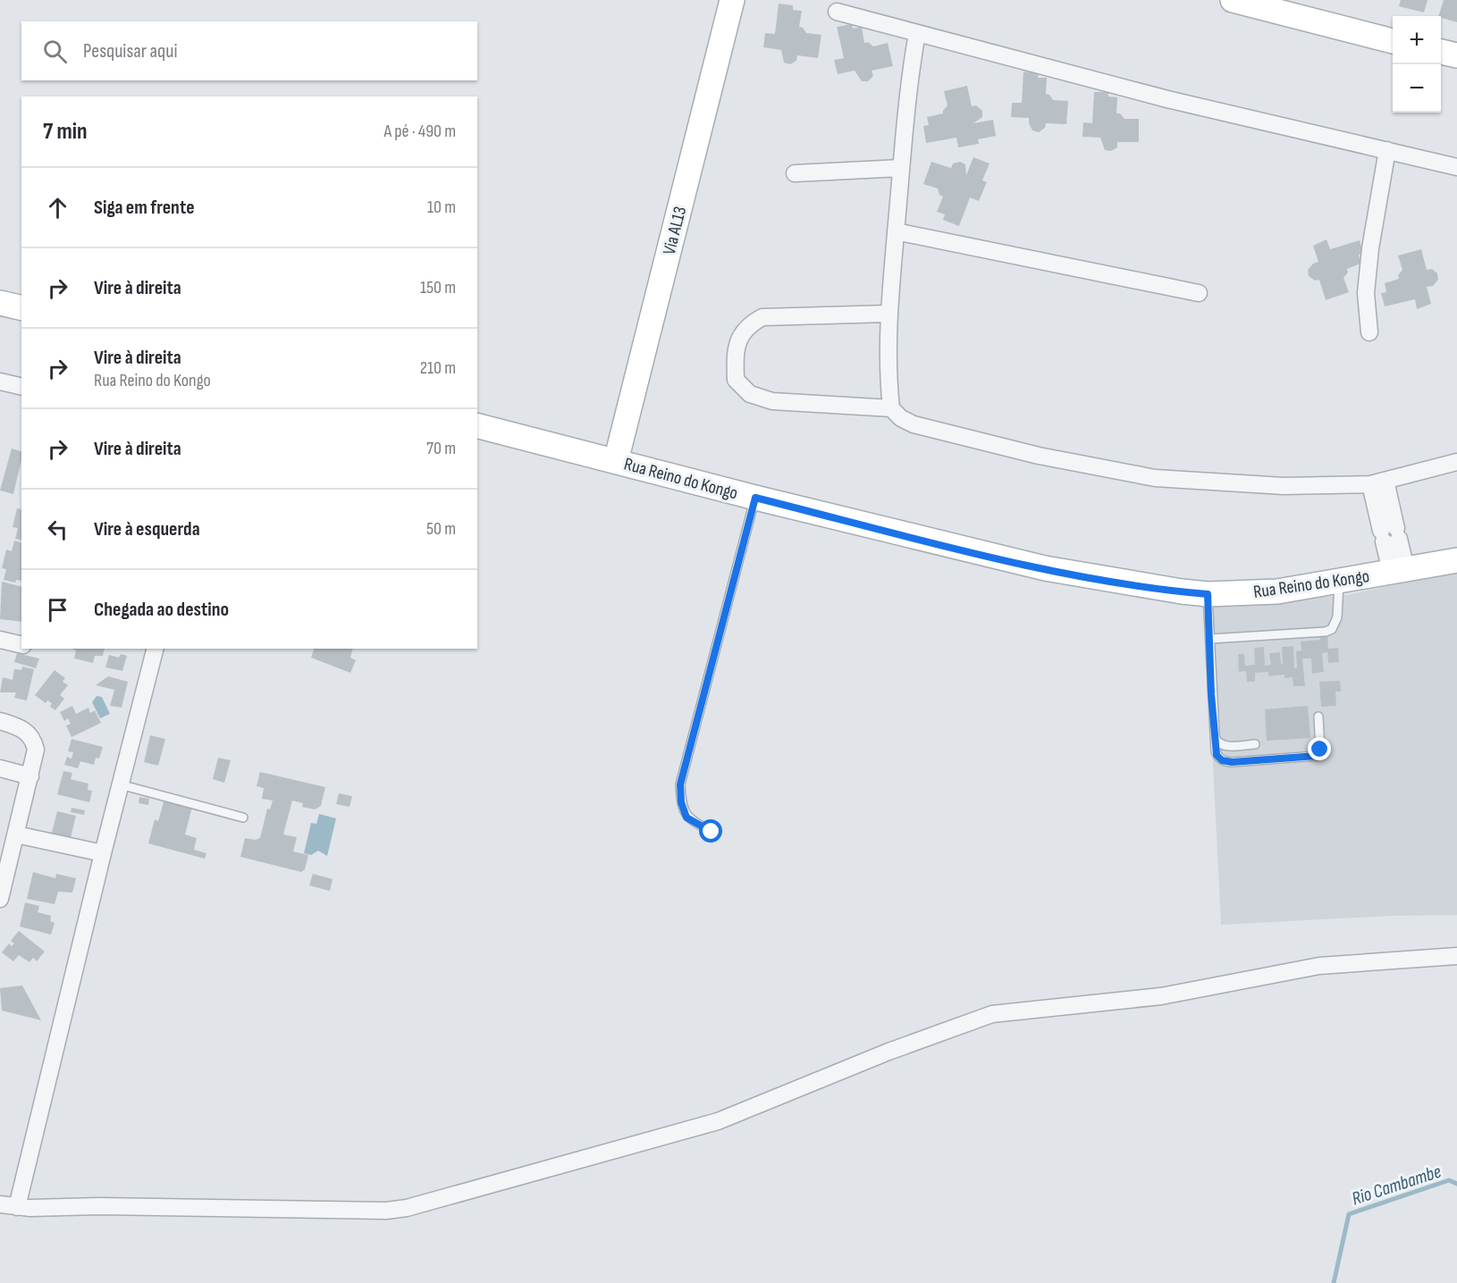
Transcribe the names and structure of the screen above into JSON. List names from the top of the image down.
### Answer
{
  "streets": {
    "street": ["Via AL13", "Rua Reino do Kongo"]
  },
  "crossings": [
    ["Via AL13", "Rua Reino do Kongo"]
  ],
  "water": ["Rio Cambambe"],
  "page": {
    "map_buttons": ["+", "−"],
    "search": "Pesquisar aqui",
    "heading": ["7 min", "A pé · 490 m"],
    "list": [
      ["Siga em frente", "10 m"],
      ["Vire à direita", "150 m"],
      ["Vire à direita", "Rua Reino do Kongo", "210 m"],
      ["Vire à direita", "70 m"],
      ["Vire à esquerda", "50 m"],
      "Chegada ao destino"
    ]
  }
}
